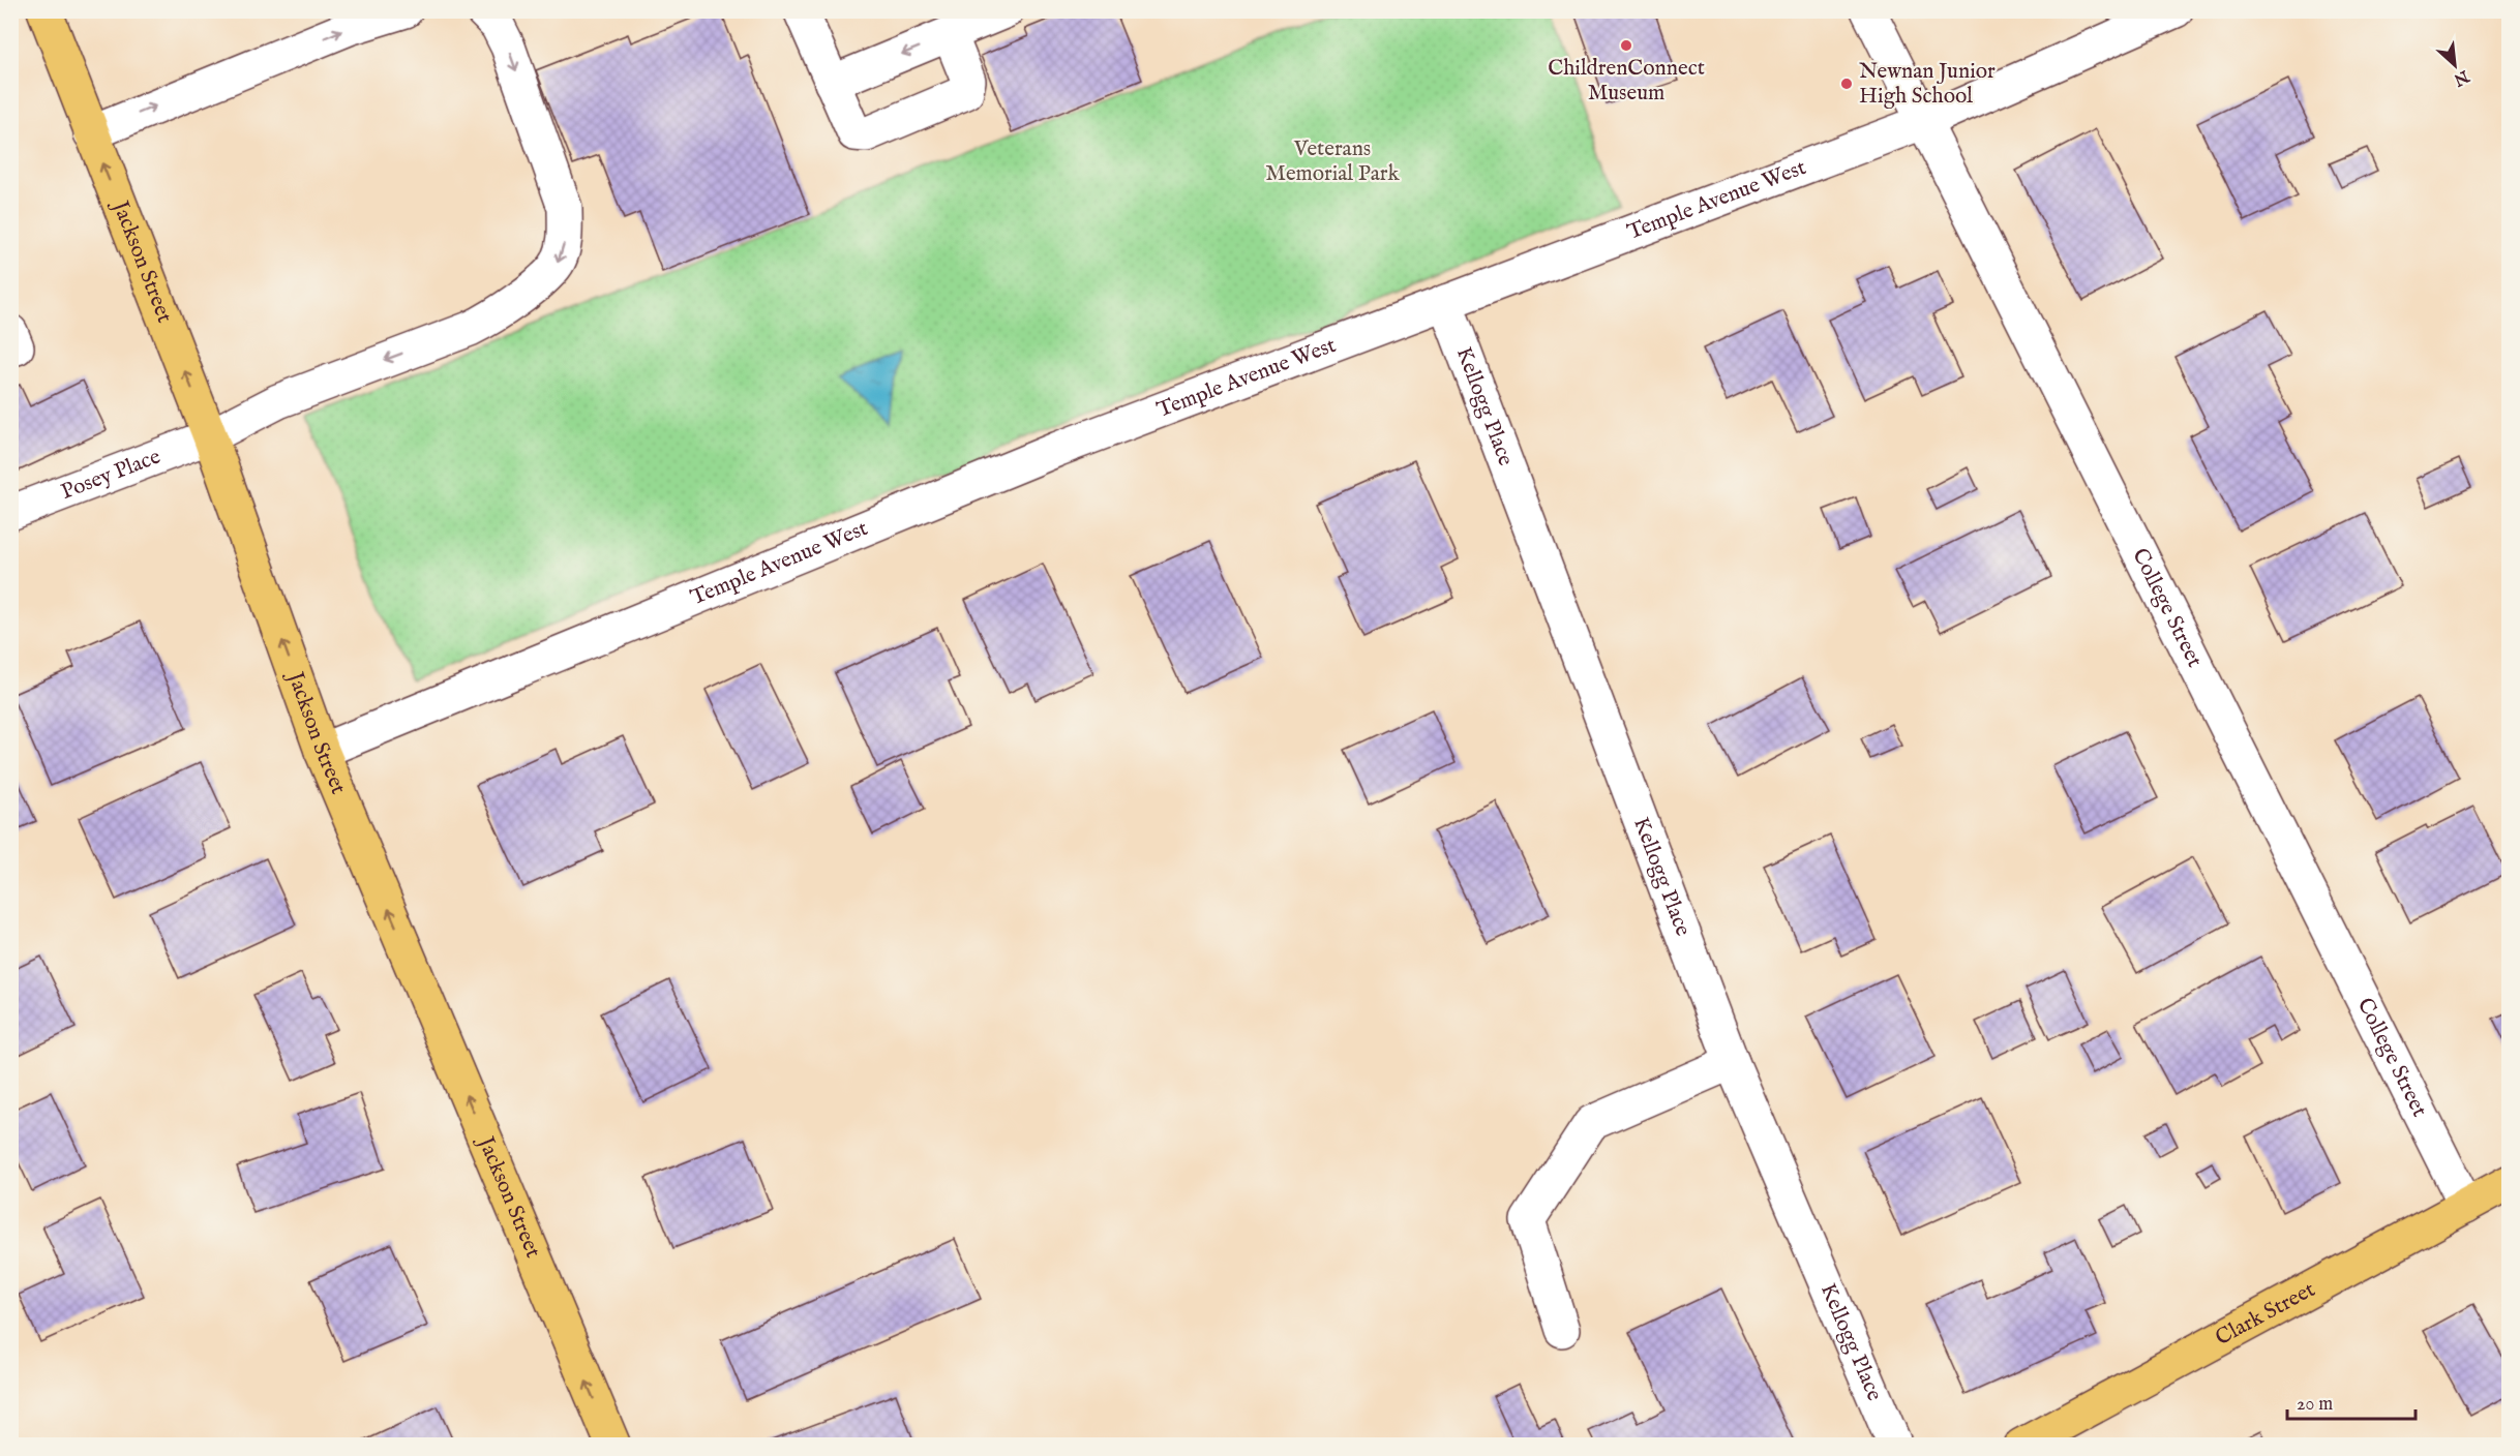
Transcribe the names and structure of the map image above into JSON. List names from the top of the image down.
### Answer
{
  "streets": {
    "main road": ["Jackson Street", "Clark Street"],
    "street": [
      "Temple Avenue West",
      "Kellogg Place",
      "Posey Place",
      "College Street"
    ]
  },
  "crossings": [
    ["Temple Avenue West", "Jackson Street"],
    ["Temple Avenue West", "Kellogg Place"],
    ["Temple Avenue West", "College Street"],
    ["Jackson Street", "Posey Place"],
    ["College Street", "Clark Street"]
  ],
  "one_way": ["Jackson Street"],
  "parks": ["Veterans Memorial Park"],
  "places": ["ChildrenConnect Museum", "Newnan Junior High School"],
  "scale_bar": "20 m",
  "north": "bottom right"
}
